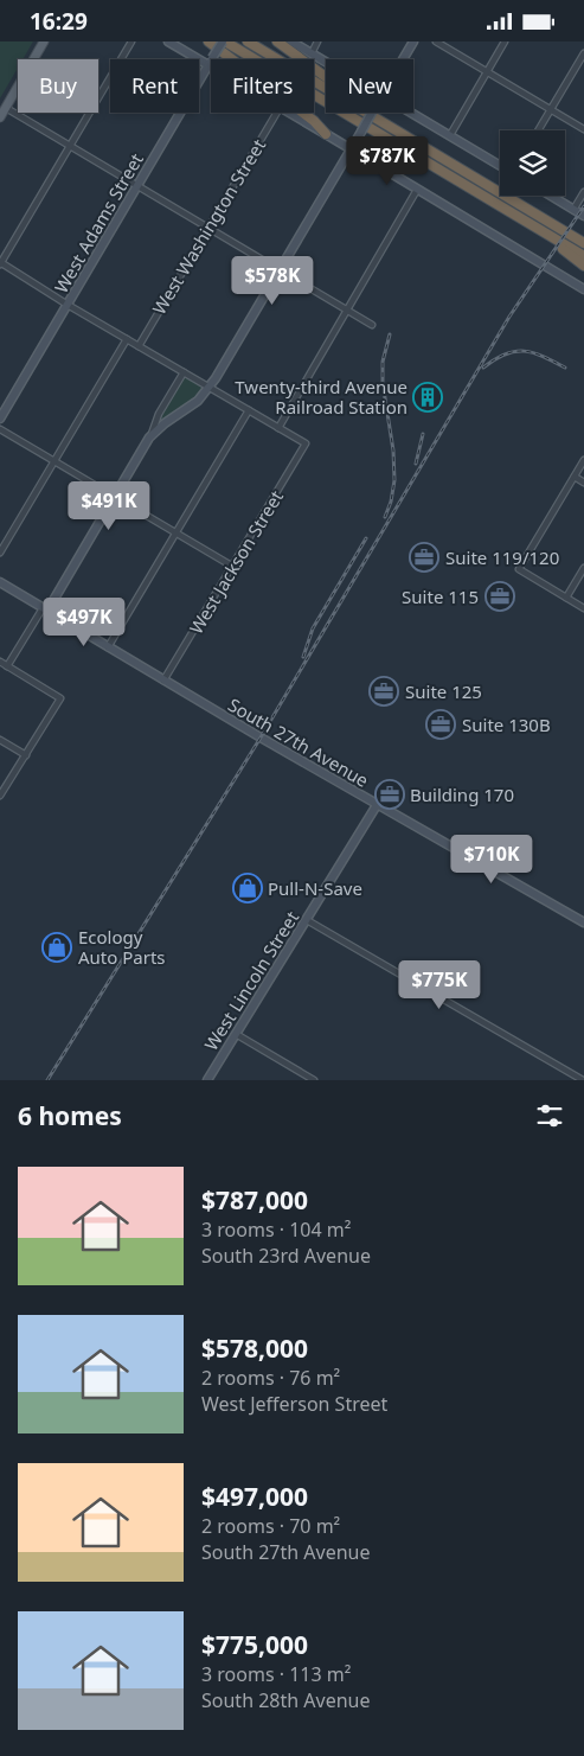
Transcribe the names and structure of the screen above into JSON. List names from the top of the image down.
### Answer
{
  "streets": {
    "main road": ["West Adams Street", "South 27th Avenue", "West Lincoln Street"],
    "street": ["West Washington Street", "West Jackson Street"]
  },
  "crossings": [
    ["West Jackson Street", "South 27th Avenue"],
    ["South 27th Avenue", "West Lincoln Street"]
  ],
  "places": {
    "building": ["Twenty-third Avenue Railroad Station"],
    "office": [
      "Suite 119/120",
      "Suite 115",
      "Suite 125",
      "Suite 130B",
      "Building 170"
    ],
    "shop": ["Pull-N-Save", "Ecology Auto Parts"]
  },
  "page": {
    "status": "16:29",
    "chip": [
      "Buy",
      "Rent",
      "Filters",
      "New"
    ],
    "price": [
      "$787K",
      "$578K",
      "$491K",
      "$497K",
      "$710K",
      "$775K"
    ],
    "heading": "6 homes",
    "list": [
      {
        "name": "$787,000",
        "note": "3 rooms · 104 m² · South 23rd Avenue"
      },
      {
        "name": "$578,000",
        "note": "2 rooms · 76 m² · West Jefferson Street"
      },
      {
        "name": "$497,000",
        "note": "2 rooms · 70 m² · South 27th Avenue"
      },
      {
        "name": "$775,000",
        "note": "3 rooms · 113 m² · South 28th Avenue"
      }
    ]
  }
}
